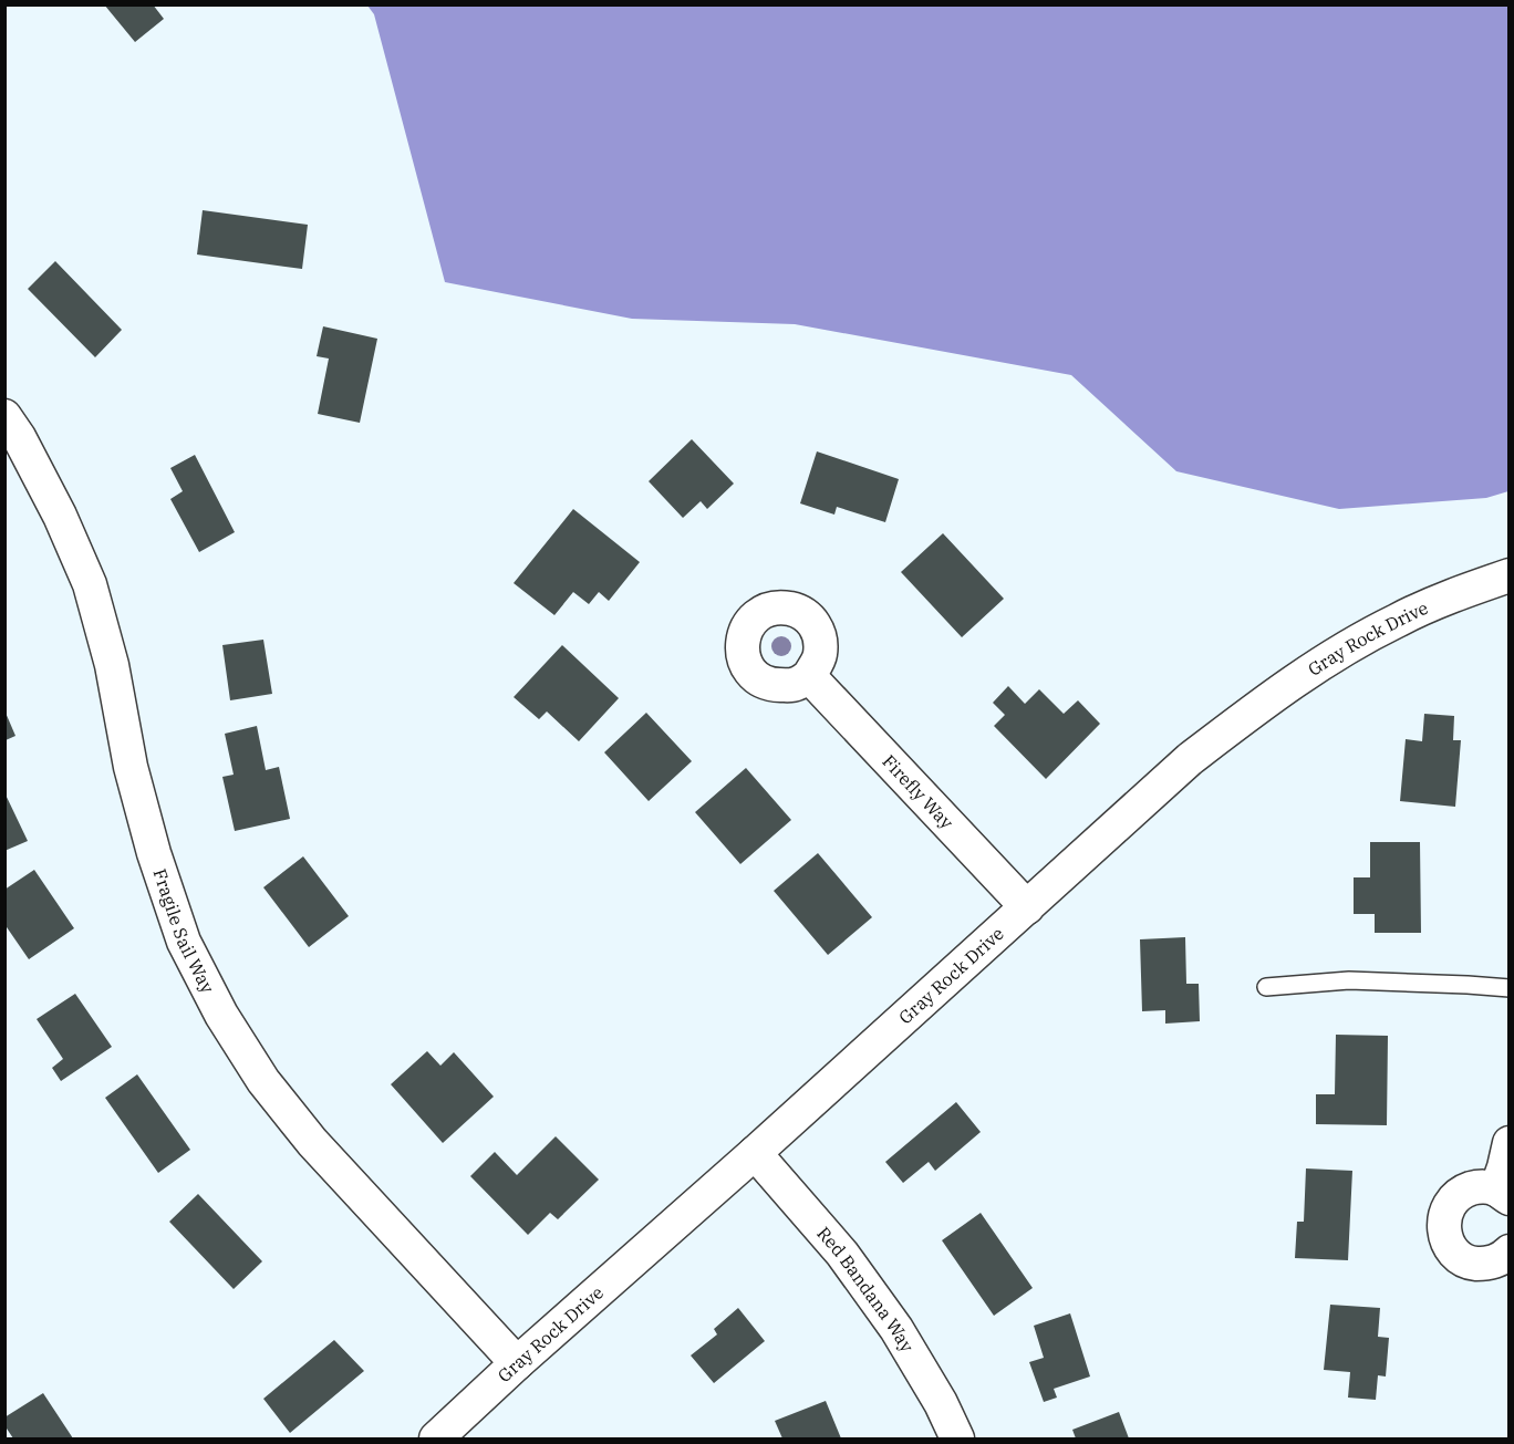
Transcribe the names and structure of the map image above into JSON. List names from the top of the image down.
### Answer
{
  "streets": {
    "street": [
      "Gray Rock Drive",
      "Firefly Way",
      "Fragile Sail Way",
      "Red Bandana Way"
    ]
  },
  "crossings": [
    ["Gray Rock Drive", "Firefly Way"],
    ["Gray Rock Drive", "Fragile Sail Way"],
    ["Gray Rock Drive", "Red Bandana Way"]
  ]
}
